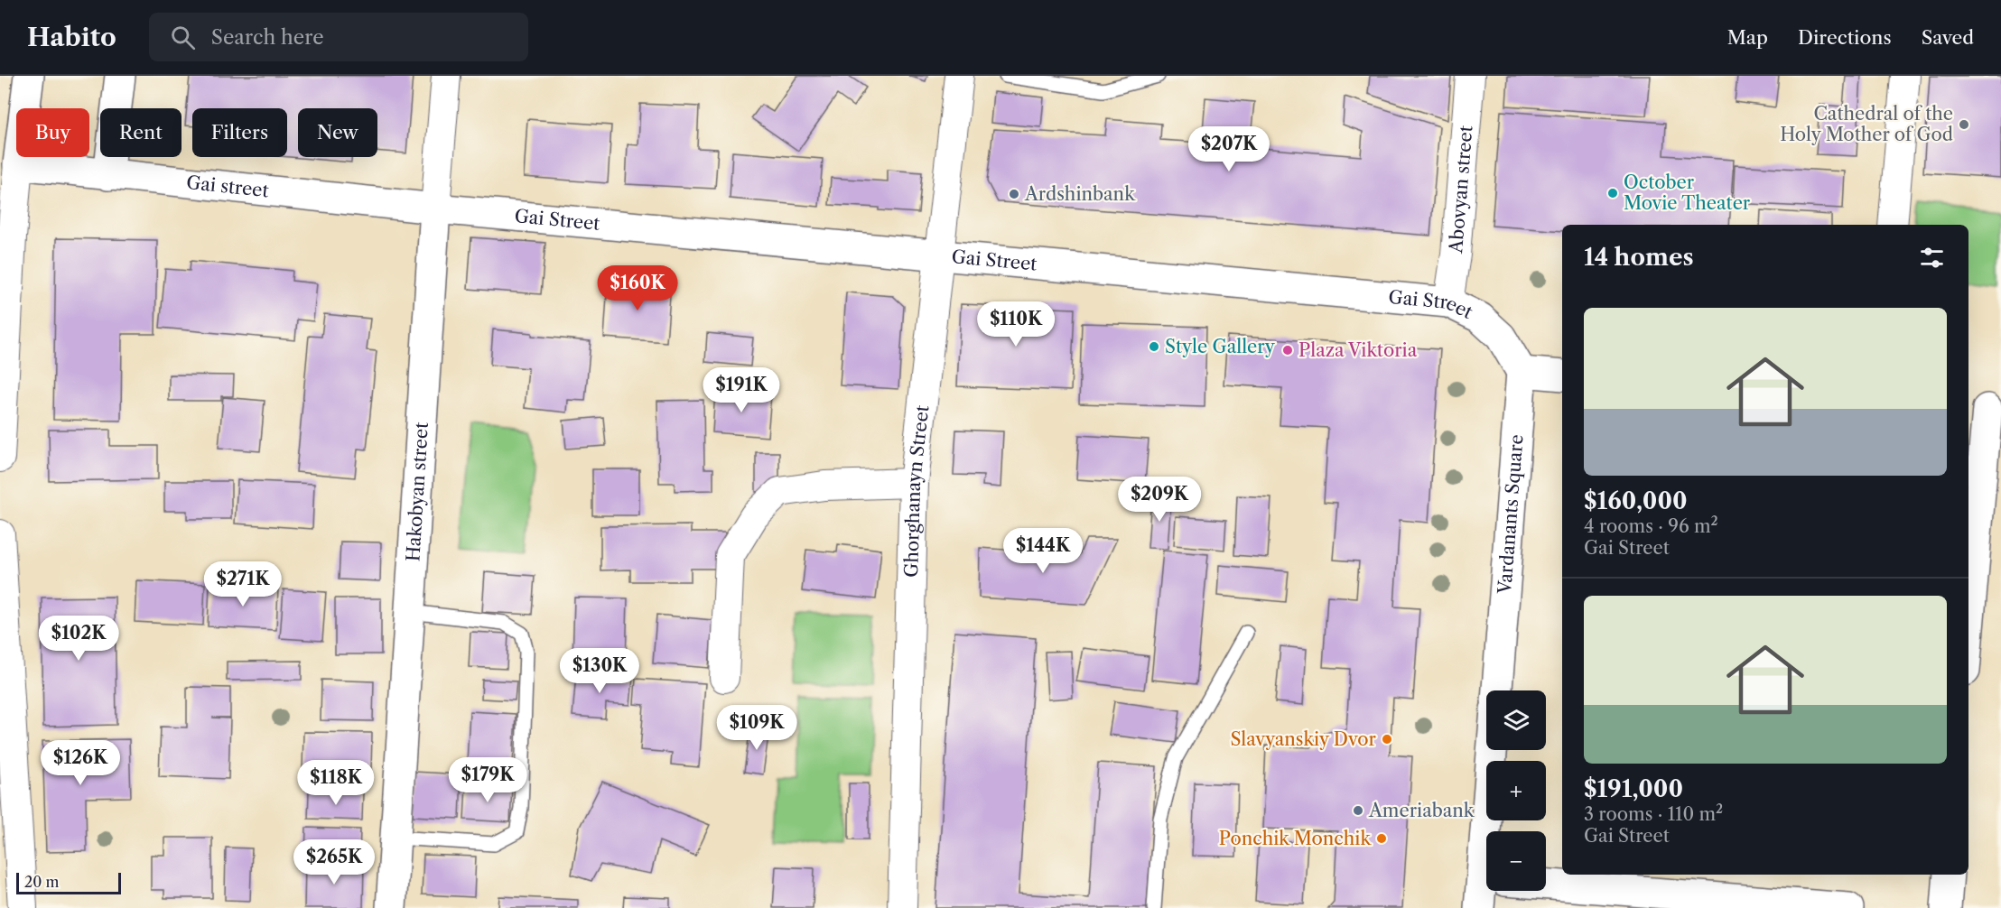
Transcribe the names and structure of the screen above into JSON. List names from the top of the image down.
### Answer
{
  "streets": {
    "main road": [
      "Gai street",
      "Gai Street",
      "Hakobyan street",
      "Vardanants Square"
    ],
    "street": ["Abovyan street", "Ghorghanayn Street"]
  },
  "crossings": [
    ["Gai street", "Gai Street"],
    ["Gai street", "Hakobyan street"],
    ["Abovyan street", "Gai Street"],
    ["Gai Street", "Ghorghanayn Street"],
    ["Gai Street", "Hakobyan street"],
    ["Gai Street", "Vardanants Square"]
  ],
  "places": [
    "Cathedral of the Holy Mother of God",
    "October Movie Theater",
    "Ardshinbank",
    "Style Gallery",
    "Plaza Viktoria",
    "Slavyanskiy Dvor",
    "Ameriabank",
    "Ponchik Monchik"
  ],
  "scale_bar": "20 m",
  "page": {
    "header": "Habito",
    "search": "Search here",
    "nav": ["Map", "Directions", "Saved"],
    "chip": [
      "Buy",
      "Rent",
      "Filters",
      "New"
    ],
    "price": [
      "$207K",
      "$160K",
      "$110K",
      "$191K",
      "$209K",
      "$144K",
      "$271K",
      "$102K",
      "$130K",
      "$109K",
      "$126K",
      "$179K",
      "$118K",
      "$265K"
    ],
    "heading": "14 homes",
    "list": [
      {
        "name": "$160,000",
        "note": "4 rooms · 96 m² · Gai Street"
      },
      {
        "name": "$191,000",
        "note": "3 rooms · 110 m² · Gai Street"
      }
    ],
    "map_buttons": ["+", "−"],
    "scale": "20 m"
  }
}
